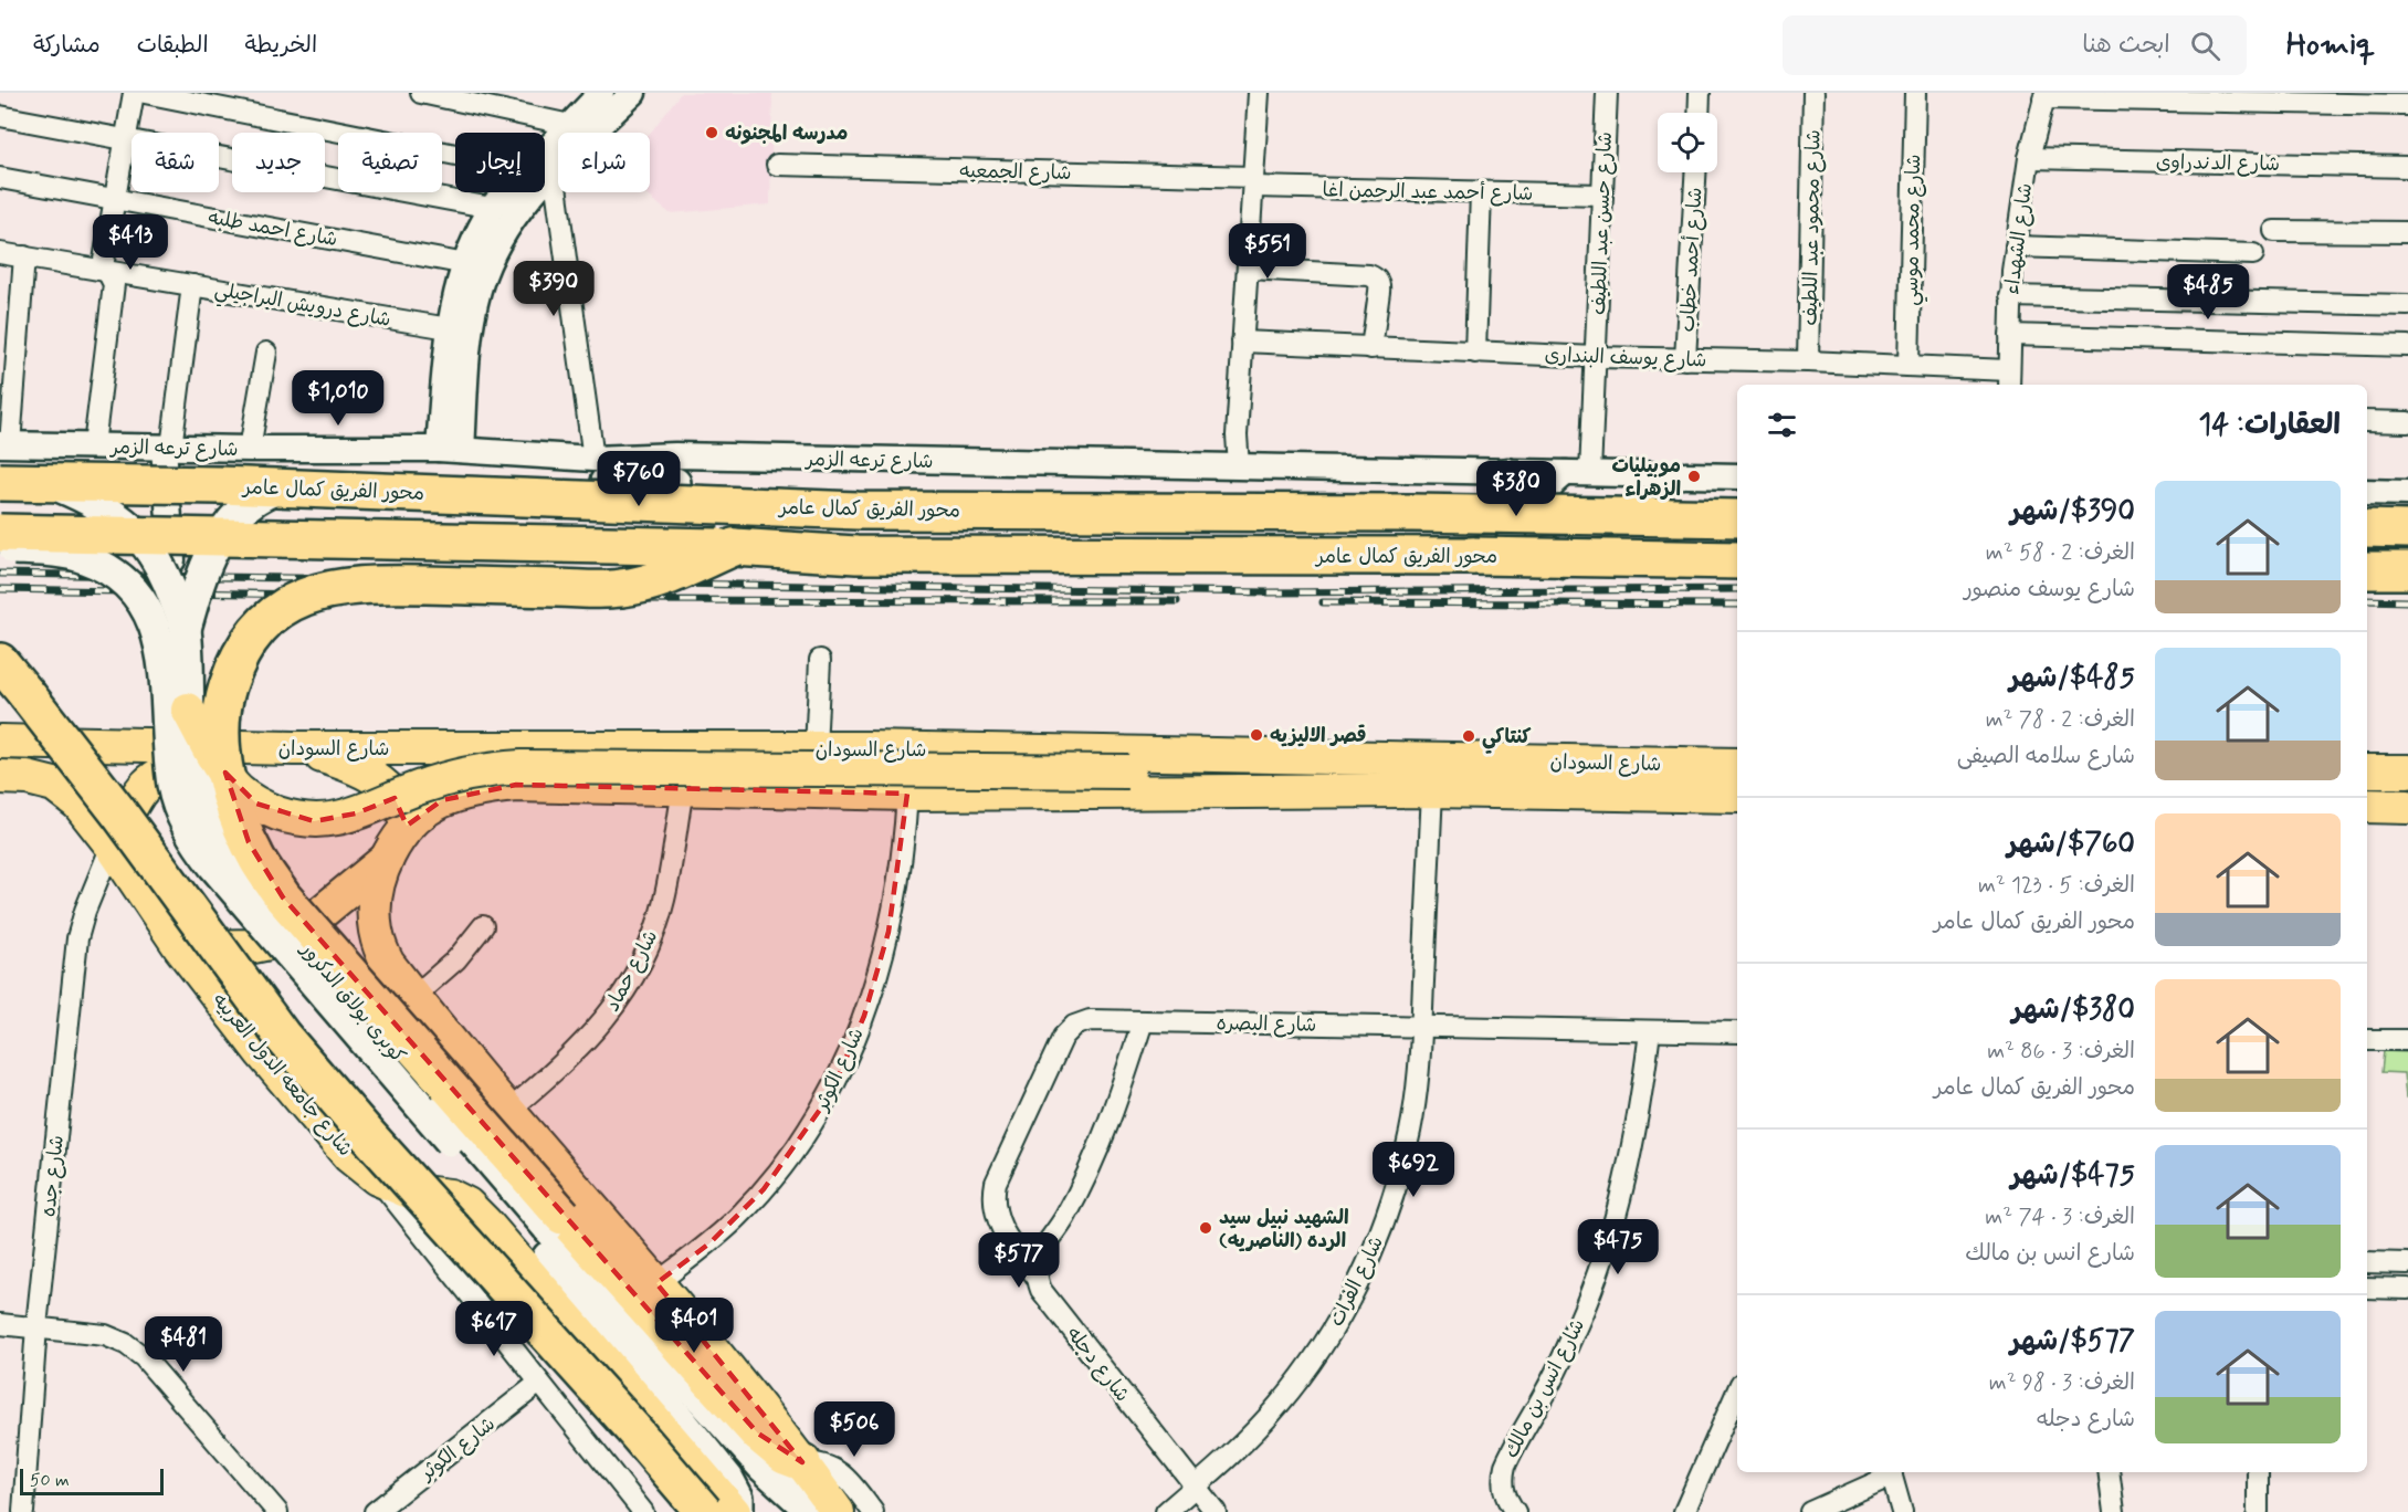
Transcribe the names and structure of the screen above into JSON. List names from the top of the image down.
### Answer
{
  "streets": {
    "highway": ["محور الفريق كمال عامر"],
    "main road": ["شارع السودان", "كوبرى بولاق الدكرور", "شارع جامعه الدول العربيه"],
    "street": [
      "شارع الدندراوى",
      "شارع الجمعيه",
      "شارع أحمد عبد الرحمن اغا",
      "شارع حسن عبد اللطيف",
      "شارع احمد طلبه",
      "شارع محمود عبد اللطيف",
      "شارع محمد موسي",
      "شارع الشهداء",
      "شارع أحمد خطاب",
      "شارع درويش البراجيلي",
      "شارع يوسف البندارى",
      "شارع ترعه الزمر",
      "شارع حماد",
      "شارع البصره",
      "شارع الكوثر",
      "شارع جده",
      "شارع الفرات",
      "شارع دجله",
      "شارع انس بن مالك"
    ]
  },
  "crossings": [
    ["شارع الدندراوى", "شارع الشهداء"],
    ["شارع الجمعيه", "شارع أحمد عبد الرحمن اغا"],
    ["شارع أحمد عبد الرحمن اغا", "شارع حسن عبد اللطيف"],
    ["شارع حسن عبد اللطيف", "شارع يوسف البندارى"],
    ["شارع حسن عبد اللطيف", "شارع ترعه الزمر"],
    ["شارع محمود عبد اللطيف", "شارع يوسف البندارى"],
    ["شارع محمد موسي", "شارع يوسف البندارى"],
    ["شارع الشهداء", "شارع يوسف البندارى"],
    ["شارع أحمد خطاب", "شارع يوسف البندارى"],
    ["محور الفريق كمال عامر", "كوبرى بولاق الدكرور"],
    ["شارع السودان", "شارع حماد"],
    ["شارع السودان", "شارع الكوثر"],
    ["شارع السودان", "شارع الفرات"],
    ["كوبرى بولاق الدكرور", "شارع جامعه الدول العربيه"],
    ["شارع البصره", "شارع الفرات"],
    ["شارع البصره", "شارع دجله"],
    ["شارع البصره", "شارع انس بن مالك"],
    ["شارع جامعه الدول العربيه", "شارع جده"],
    ["شارع الفرات", "شارع دجله"]
  ],
  "places": [
    "مدرسه المجنونه",
    "موبيليات الزهراء",
    "قصر الاليزيه",
    "كنتاكي",
    "الشهيد نبيل سيد الرده (الناصريه)"
  ],
  "scale_bar": "50 m",
  "page": {
    "header": "Homiq",
    "search": "ابحث هنا",
    "nav": ["الخريطة", "الطبقات", "مشاركة"],
    "chip": [
      "شراء",
      "إيجار",
      "تصفية",
      "جديد",
      "شقة"
    ],
    "price": [
      "$413",
      "$551",
      "$390",
      "$485",
      "$1,010",
      "$760",
      "$380",
      "$692",
      "$475",
      "$577",
      "$401",
      "$617",
      "$481",
      "$506"
    ],
    "heading": "العقارات: 14",
    "list": [
      {
        "name": "$390/شهر",
        "note": "الغرف: 2 · 58 m² · شارع يوسف منصور"
      },
      {
        "name": "$485/شهر",
        "note": "الغرف: 2 · 78 m² · شارع سلامه الصيفى"
      },
      {
        "name": "$760/شهر",
        "note": "الغرف: 5 · 123 m² · محور الفريق كمال عامر"
      },
      {
        "name": "$380/شهر",
        "note": "الغرف: 3 · 86 m² · محور الفريق كمال عامر"
      },
      {
        "name": "$475/شهر",
        "note": "الغرف: 3 · 74 m² · شارع انس بن مالك"
      },
      {
        "name": "$577/شهر",
        "note": "الغرف: 3 · 98 m² · شارع دجله"
      }
    ],
    "scale": "50 m"
  }
}
